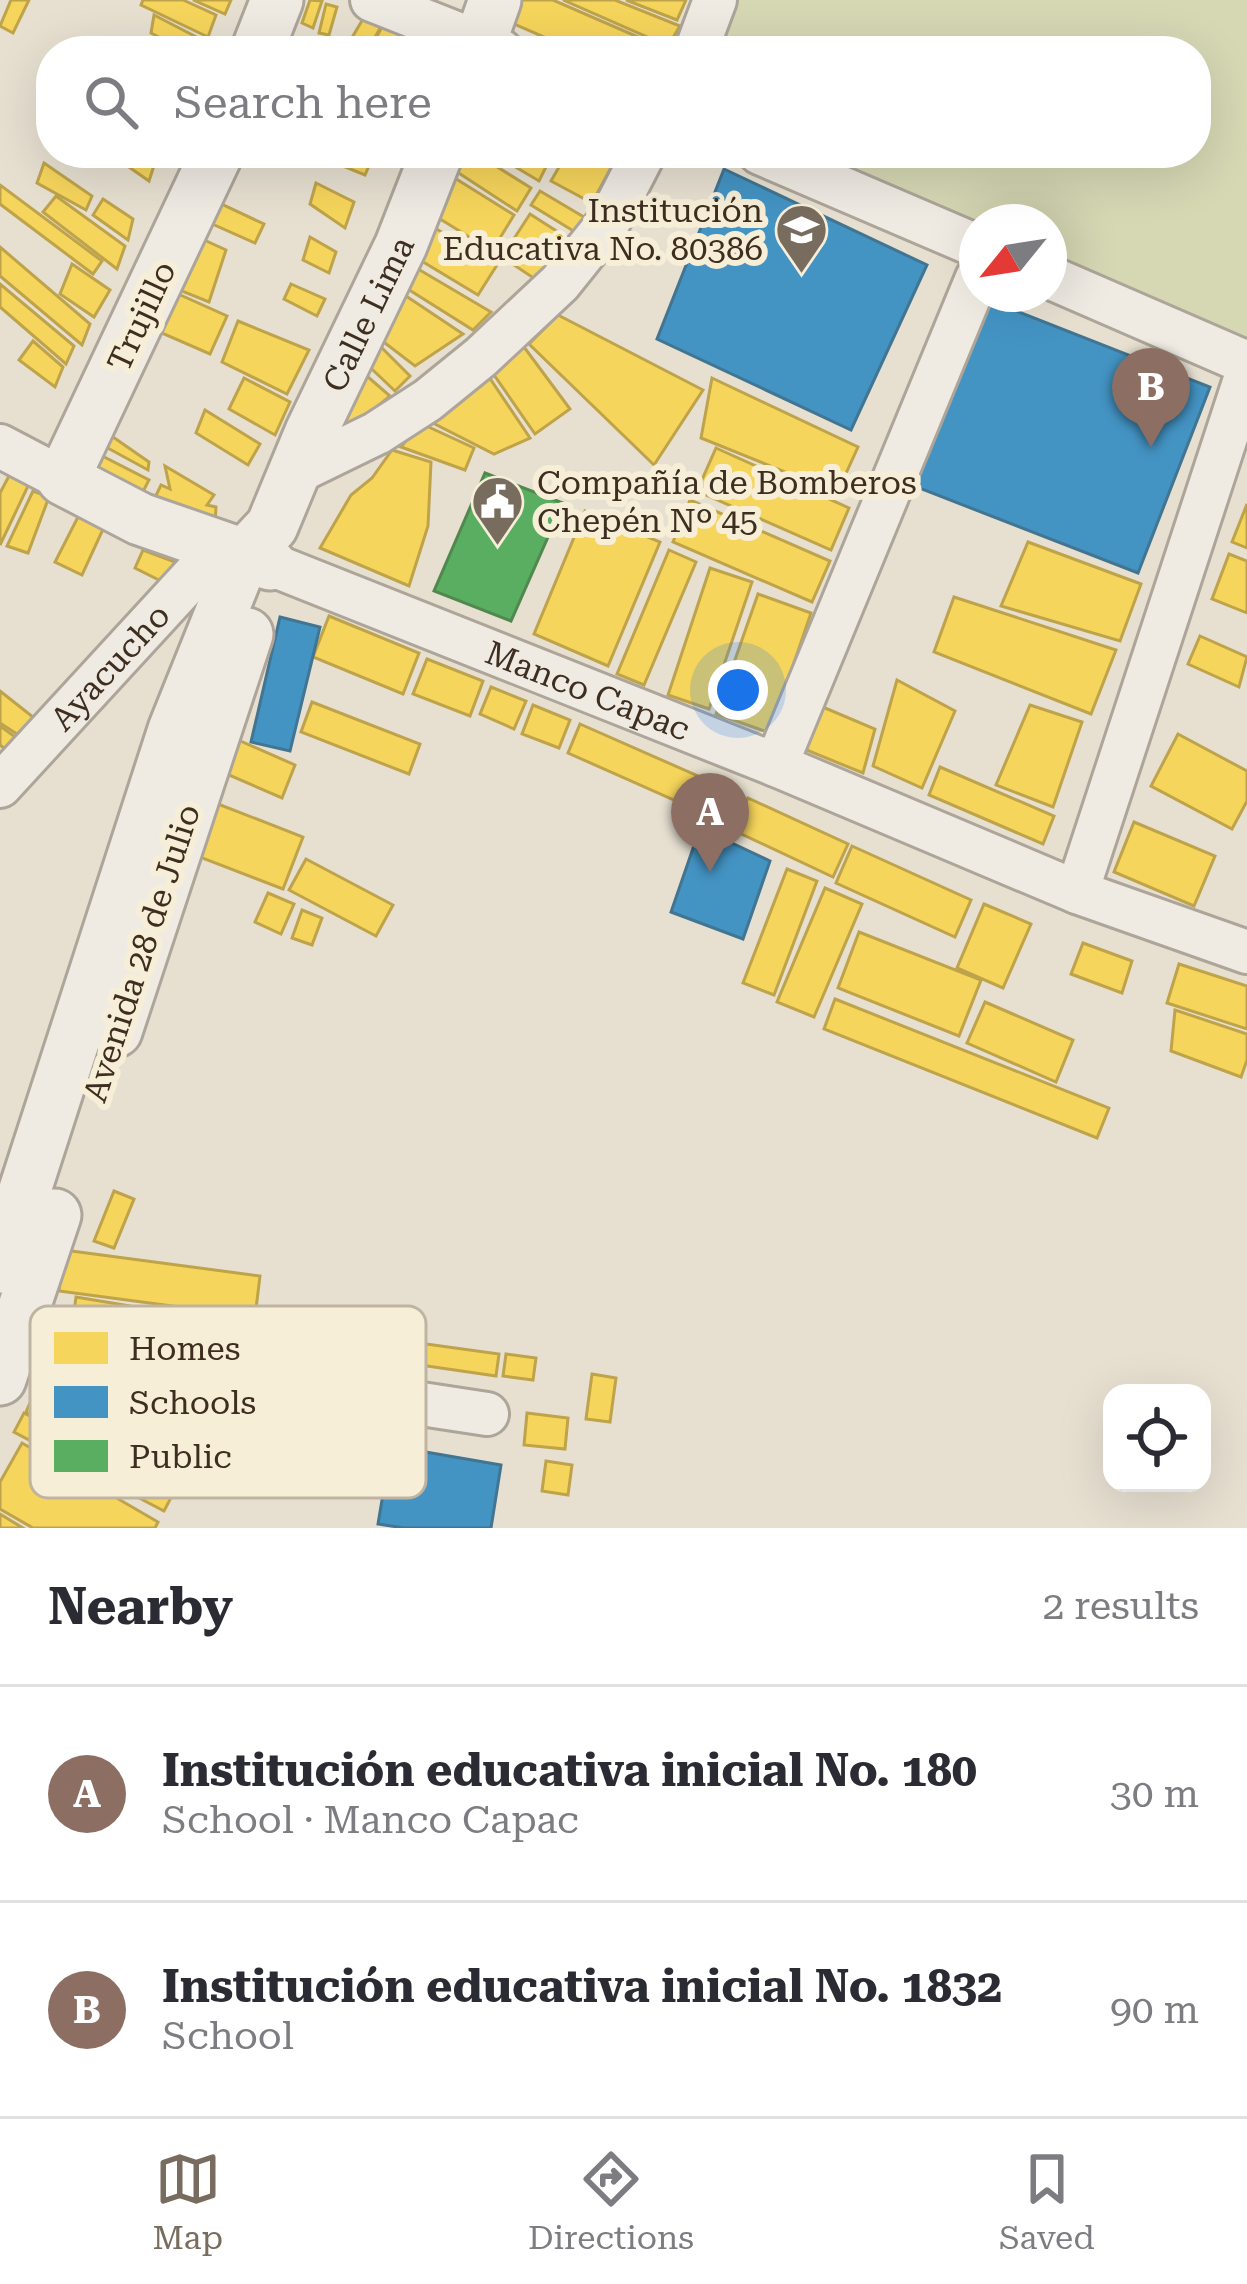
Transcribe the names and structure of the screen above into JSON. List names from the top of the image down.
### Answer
{
  "streets": {
    "street": [
      "Calle Lima",
      "Trujillo",
      "Ayacucho",
      "Manco Capac",
      "Avenida 28 de Julio"
    ]
  },
  "crossings": [
    ["Calle Lima", "Avenida 28 de Julio"],
    ["Trujillo", "Manco Capac"],
    ["Ayacucho", "Manco Capac"],
    ["Ayacucho", "Avenida 28 de Julio"],
    ["Manco Capac", "Avenida 28 de Julio"]
  ],
  "places": {
    "school or university": ["Institución Educativa No. 80386"],
    "public building": ["Compañía de Bomberos Chepén Nº 45"]
  },
  "legend": ["Homes", "Schools", "Public"],
  "north": "bottom left",
  "page": {
    "search": "Search here",
    "pins": ["B", "A"],
    "heading": ["Nearby", "2 results"],
    "list": [
      {
        "mark": "A",
        "name": "Institución educativa inicial No. 180",
        "note": "School · Manco Capac",
        "value": "30 m"
      },
      {
        "mark": "B",
        "name": "Institución educativa inicial No. 1832",
        "note": "School",
        "value": "90 m"
      }
    ],
    "nav": ["Map", "Directions", "Saved"]
  }
}
